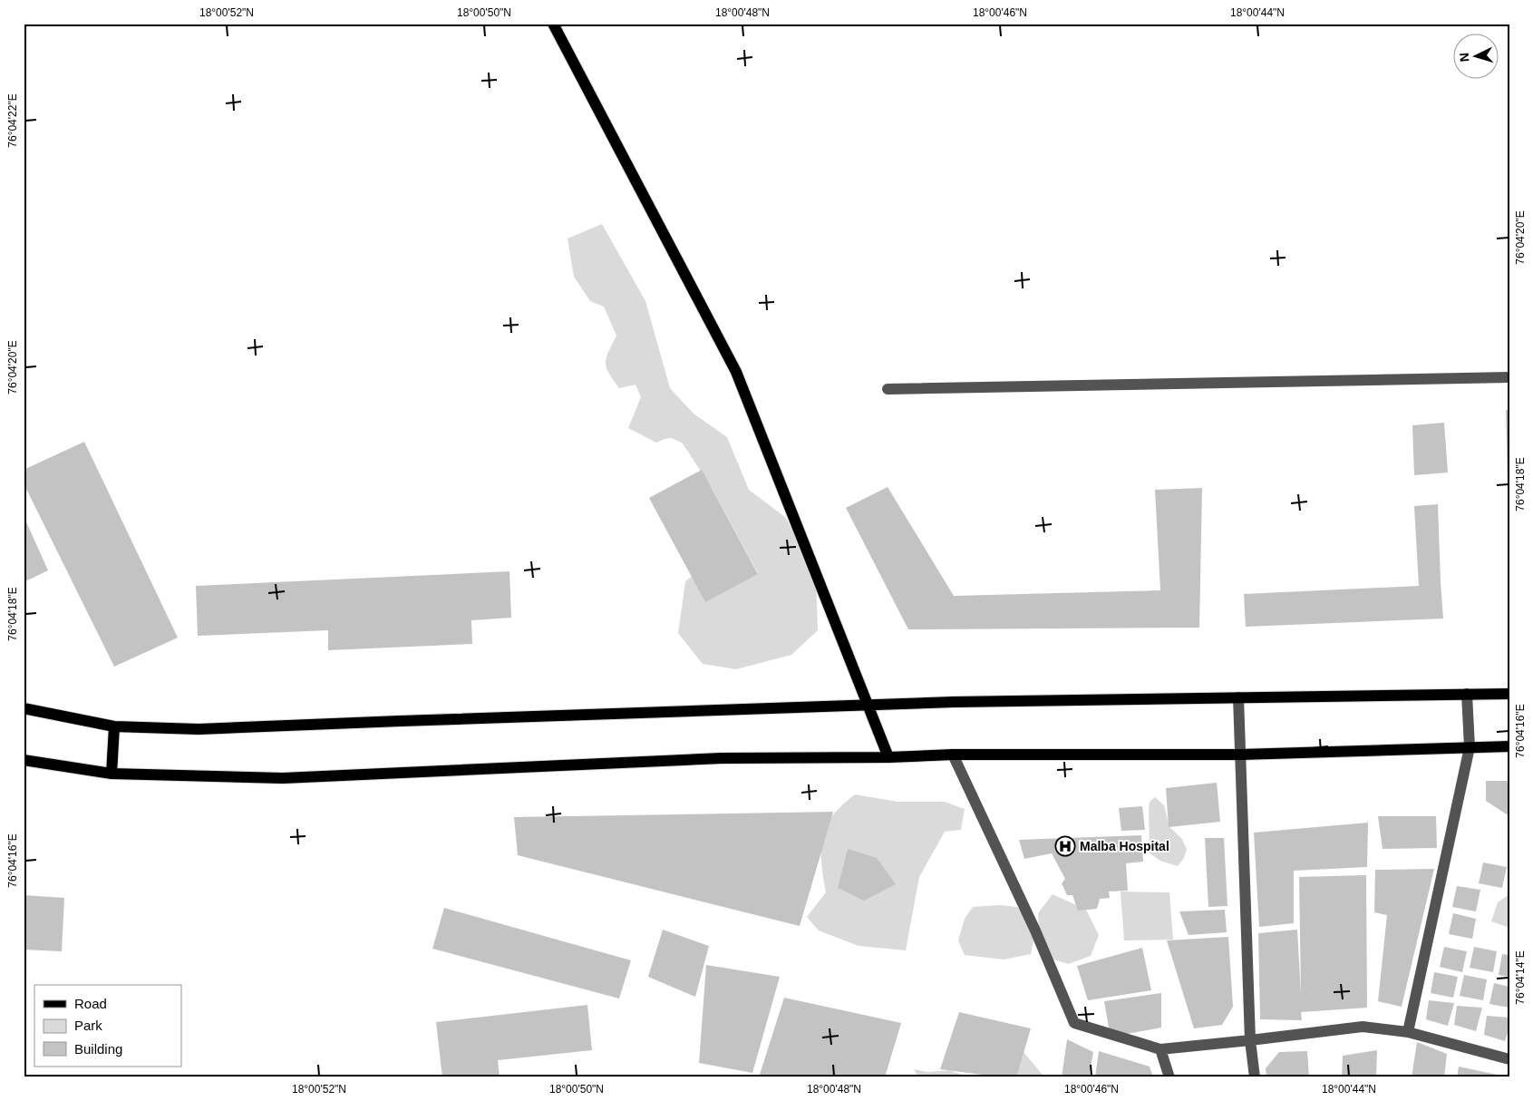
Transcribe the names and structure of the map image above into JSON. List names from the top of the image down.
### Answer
{
  "places": {
    "hospital": ["Malba Hospital"]
  },
  "legend": ["Road", "Park", "Building"],
  "north": "left",
  "coordinates": [
    "18°00'52\"N",
    "18°00'50\"N",
    "18°00'48\"N",
    "18°00'46\"N",
    "18°00'44\"N",
    "76°04'22\"E",
    "76°04'20\"E",
    "76°04'18\"E",
    "76°04'16\"E",
    "76°04'14\"E"
  ]
}
